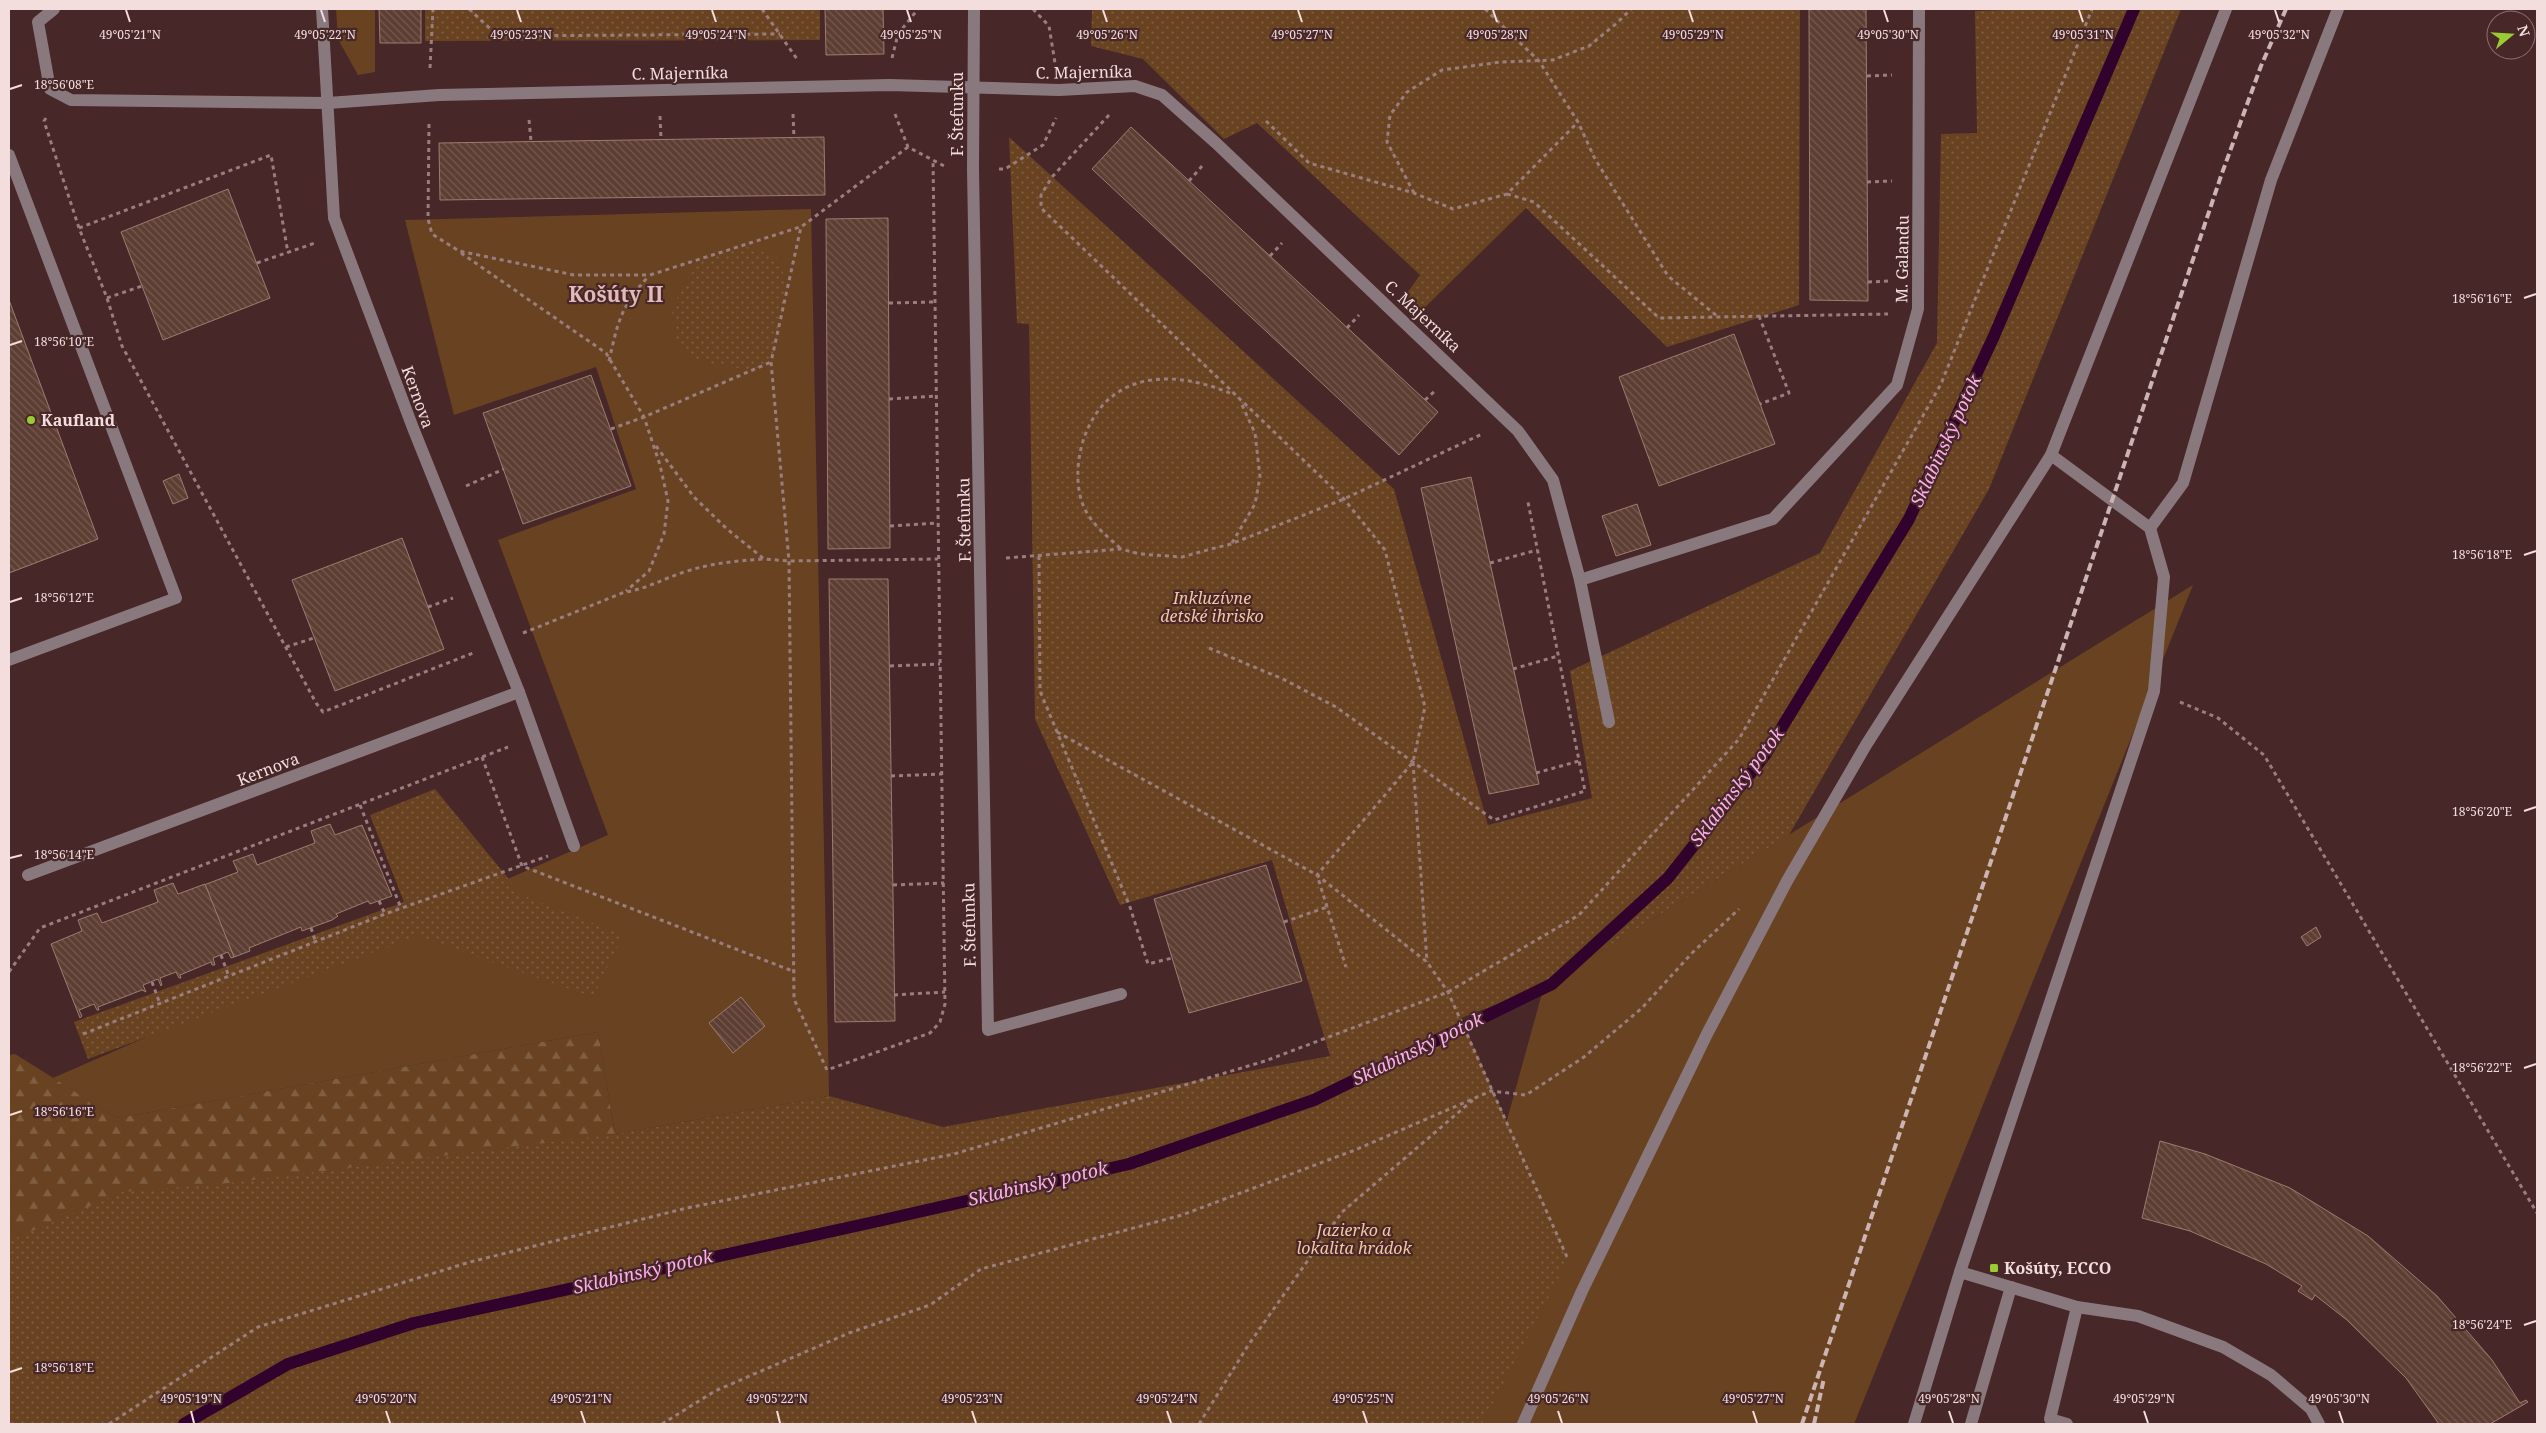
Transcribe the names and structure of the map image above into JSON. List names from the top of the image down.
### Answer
{
  "streets": {
    "street": [
      "C. Majerníka",
      "F. Štefunku",
      "M. Galandu",
      "Kernova"
    ]
  },
  "crossings": [
    ["C. Majerníka", "F. Štefunku"],
    ["C. Majerníka", "M. Galandu"],
    ["C. Majerníka", "Kernova"]
  ],
  "districts": ["Košúty II"],
  "water": ["Sklabinský potok"],
  "parks": ["Inkluzívne detské ihrisko", "Jazierko a lokalita hrádok"],
  "places": {
    "other": ["Kaufland"],
    "transit": ["Košúty, ECCO"]
  },
  "north": "right",
  "coordinates": [
    "49°05'21\"N",
    "49°05'22\"N",
    "49°05'23\"N",
    "49°05'24\"N",
    "49°05'25\"N",
    "49°05'26\"N",
    "49°05'27\"N",
    "49°05'28\"N",
    "49°05'29\"N",
    "49°05'30\"N",
    "49°05'31\"N",
    "49°05'32\"N",
    "18°56'08\"E",
    "18°56'16\"E",
    "18°56'10\"E",
    "18°56'18\"E",
    "18°56'12\"E",
    "18°56'20\"E",
    "18°56'14\"E",
    "18°56'22\"E",
    "18°56'24\"E",
    "49°05'19\"N",
    "49°05'20\"N"
  ]
}
